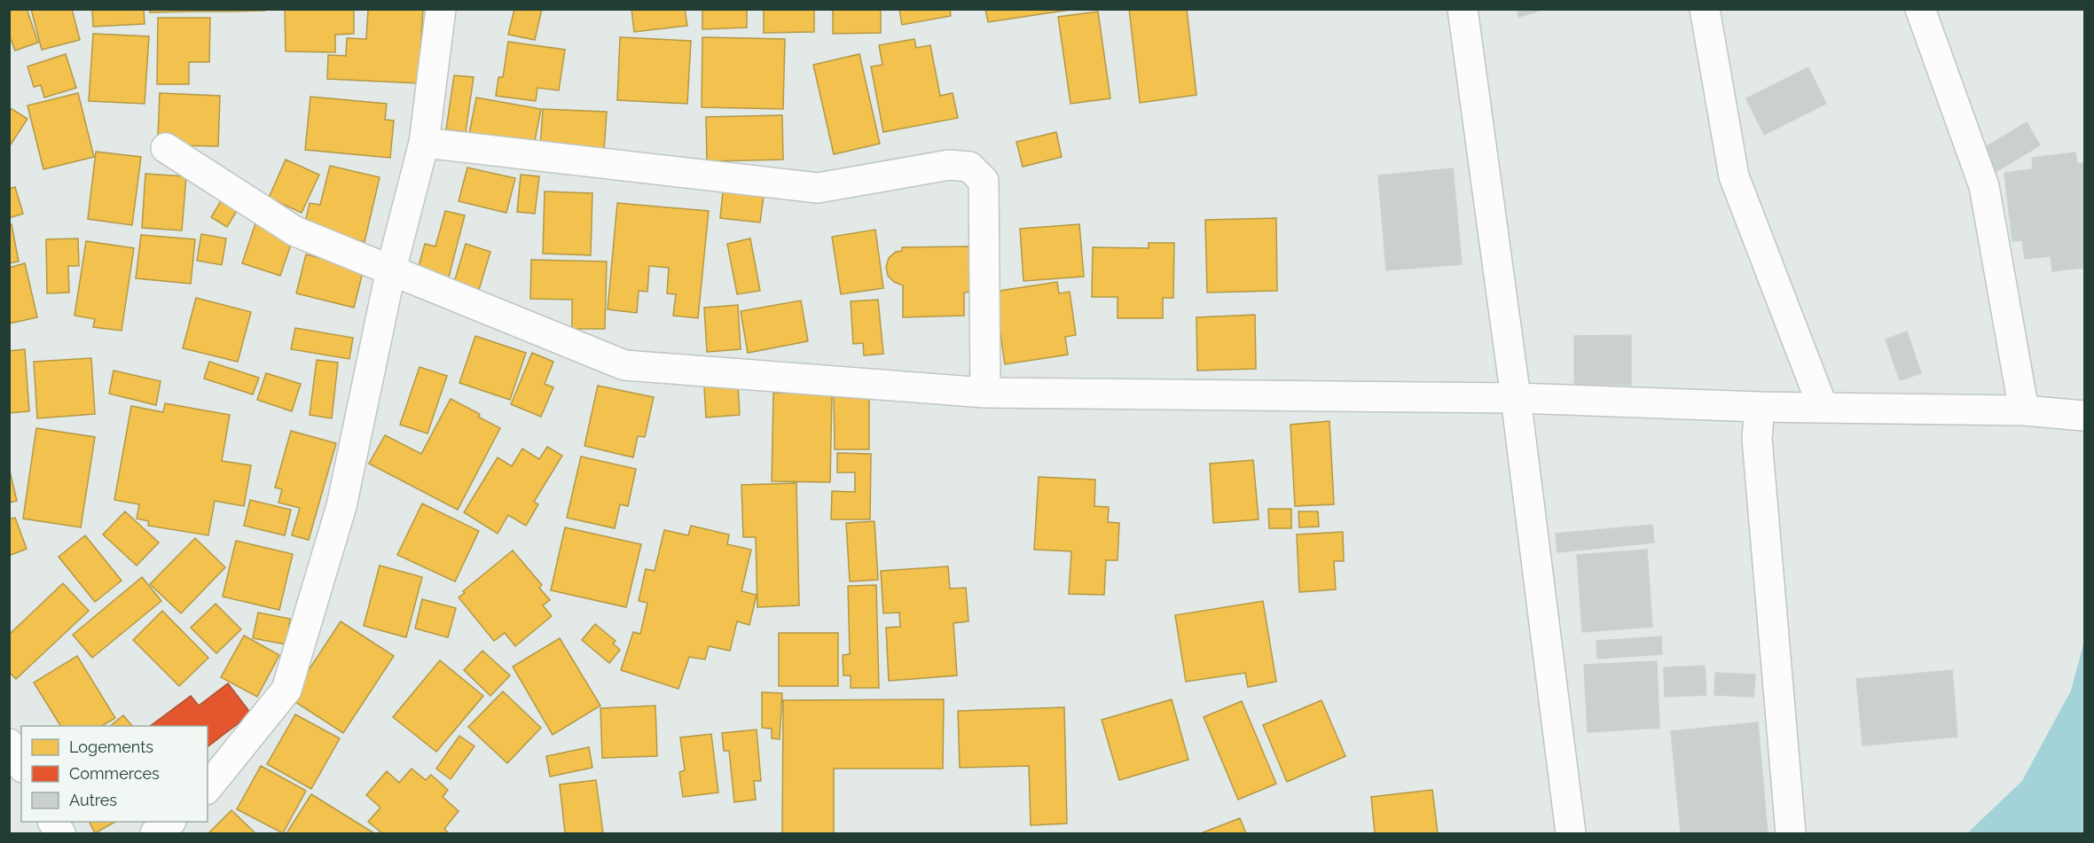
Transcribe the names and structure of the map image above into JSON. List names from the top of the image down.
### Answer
{
  "legend": ["Logements", "Commerces", "Autres"]
}
